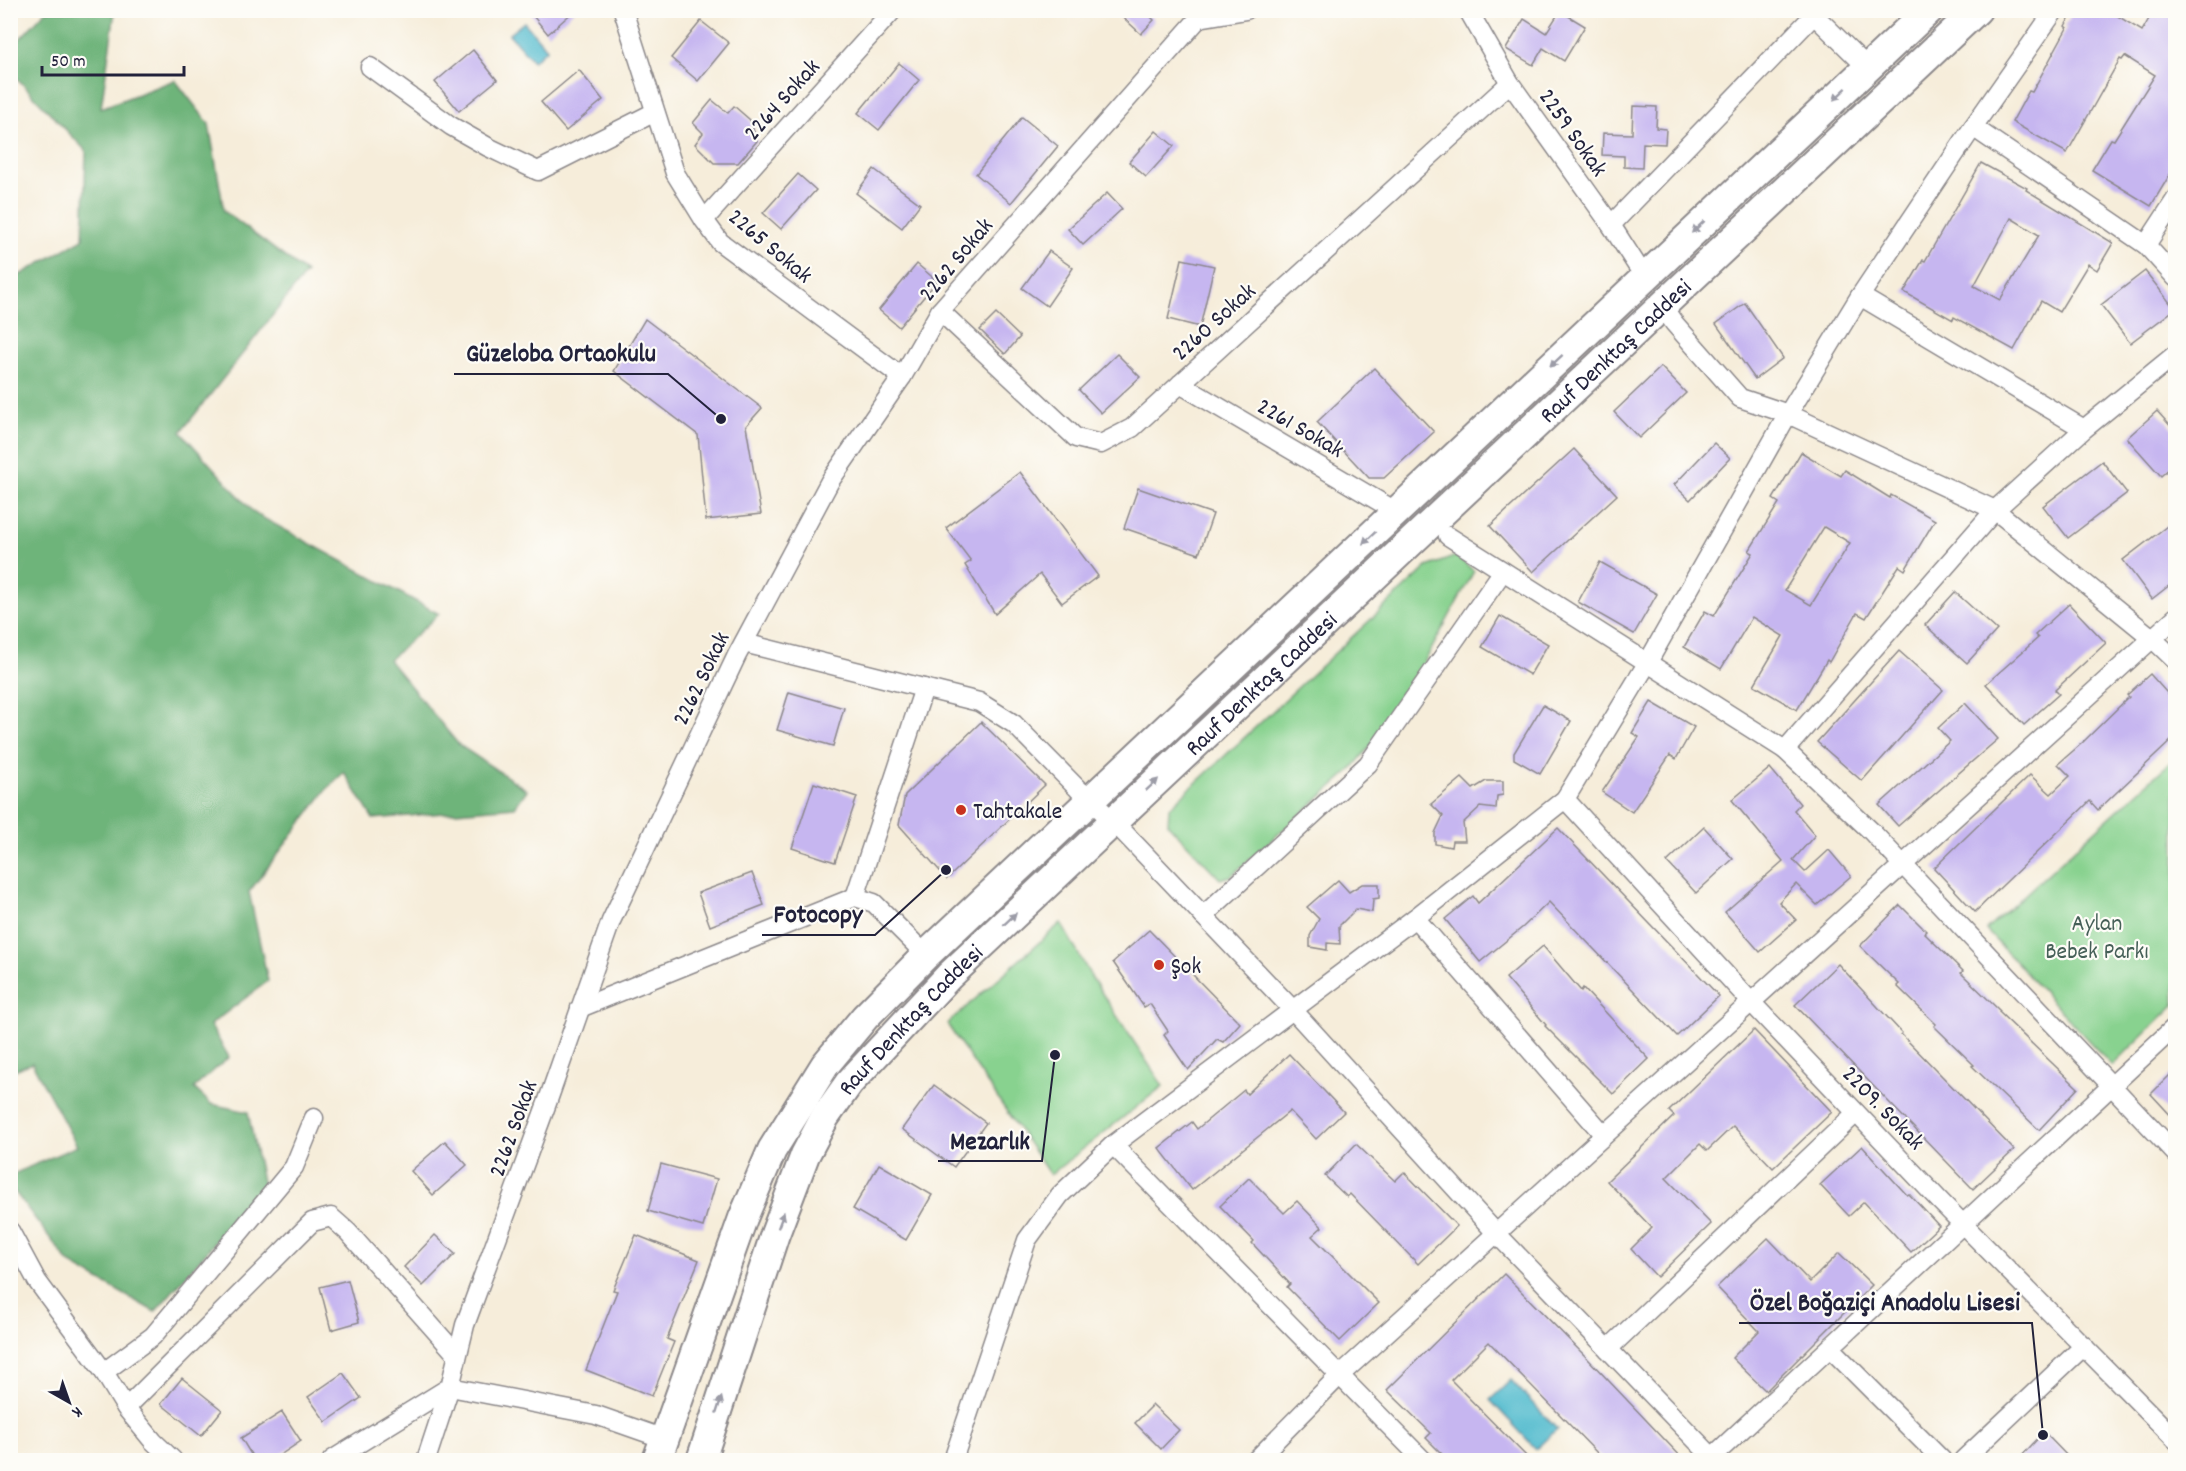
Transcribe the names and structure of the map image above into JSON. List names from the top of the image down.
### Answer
{
  "streets": {
    "main road": ["Rauf Denktaş Caddesi"],
    "street": [
      "2264 Sokak",
      "2259 Sokak",
      "2265 Sokak",
      "2262 Sokak",
      "2260 Sokak",
      "2261 Sokak",
      "2209. Sokak"
    ]
  },
  "crossings": [
    ["2264 Sokak", "2265 Sokak"],
    ["2259 Sokak", "2260 Sokak"],
    ["2259 Sokak", "Rauf Denktaş Caddesi"],
    ["2265 Sokak", "2262 Sokak"],
    ["2262 Sokak", "2260 Sokak"],
    ["2260 Sokak", "2261 Sokak"],
    ["Rauf Denktaş Caddesi", "2261 Sokak"]
  ],
  "parks": ["Aylan Bebek Parkı"],
  "places": [
    "Güzeloba Ortaokulu",
    "Tahtakale",
    "Fotocopy",
    "Şok",
    "Mezarlık",
    "Özel Boğaziçi Anadolu Lisesi"
  ],
  "scale_bar": "50 m",
  "north": "bottom right"
}
